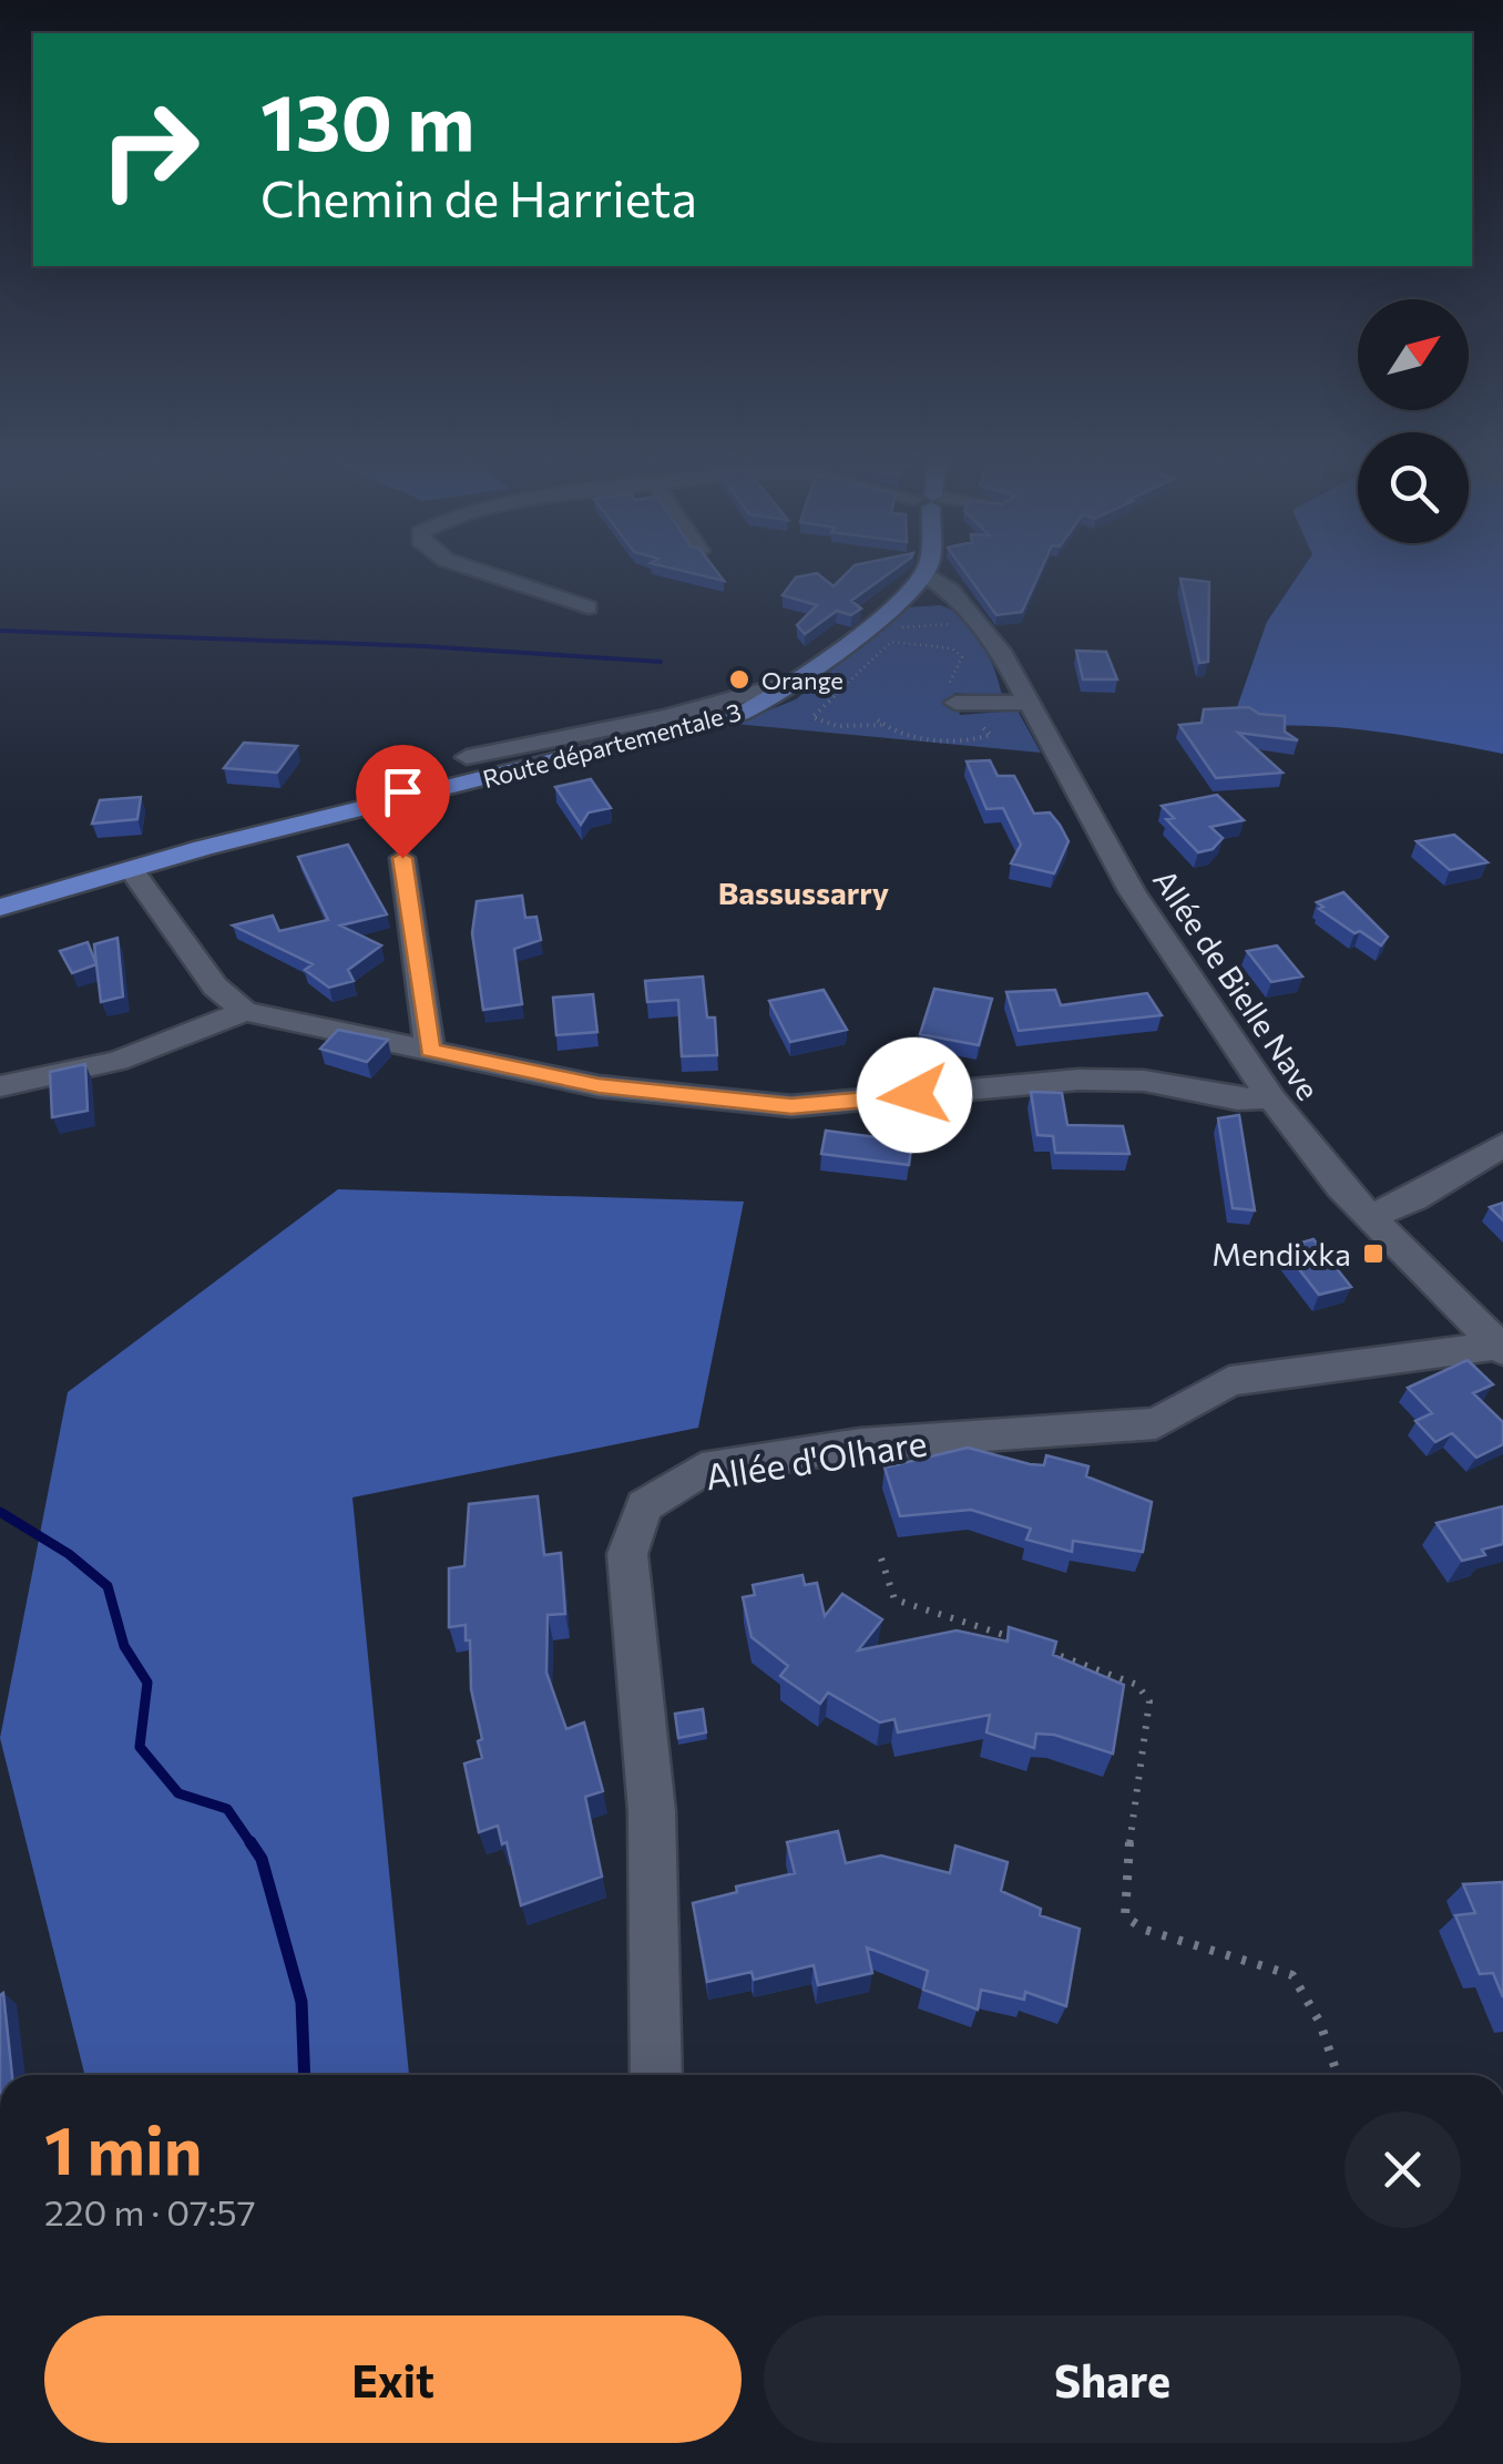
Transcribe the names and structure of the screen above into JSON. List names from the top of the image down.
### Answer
{
  "streets": {
    "main road": ["Route départementale 3"],
    "street": ["Allée de Bielle Nave", "Allée d'Olhare"]
  },
  "crossings": [
    ["Route départementale 3", "Allée de Bielle Nave"],
    ["Allée de Bielle Nave", "Allée d'Olhare"]
  ],
  "districts": ["Bassussarry"],
  "places": {
    "other": ["Orange"],
    "transit": ["Mendixka"]
  },
  "north": "top right",
  "page": {
    "turn": ["130 m", "Chemin de Harrieta"],
    "heading": ["1 min", "220 m · 07:57"],
    "buttons": ["Exit", "Share"]
  }
}
